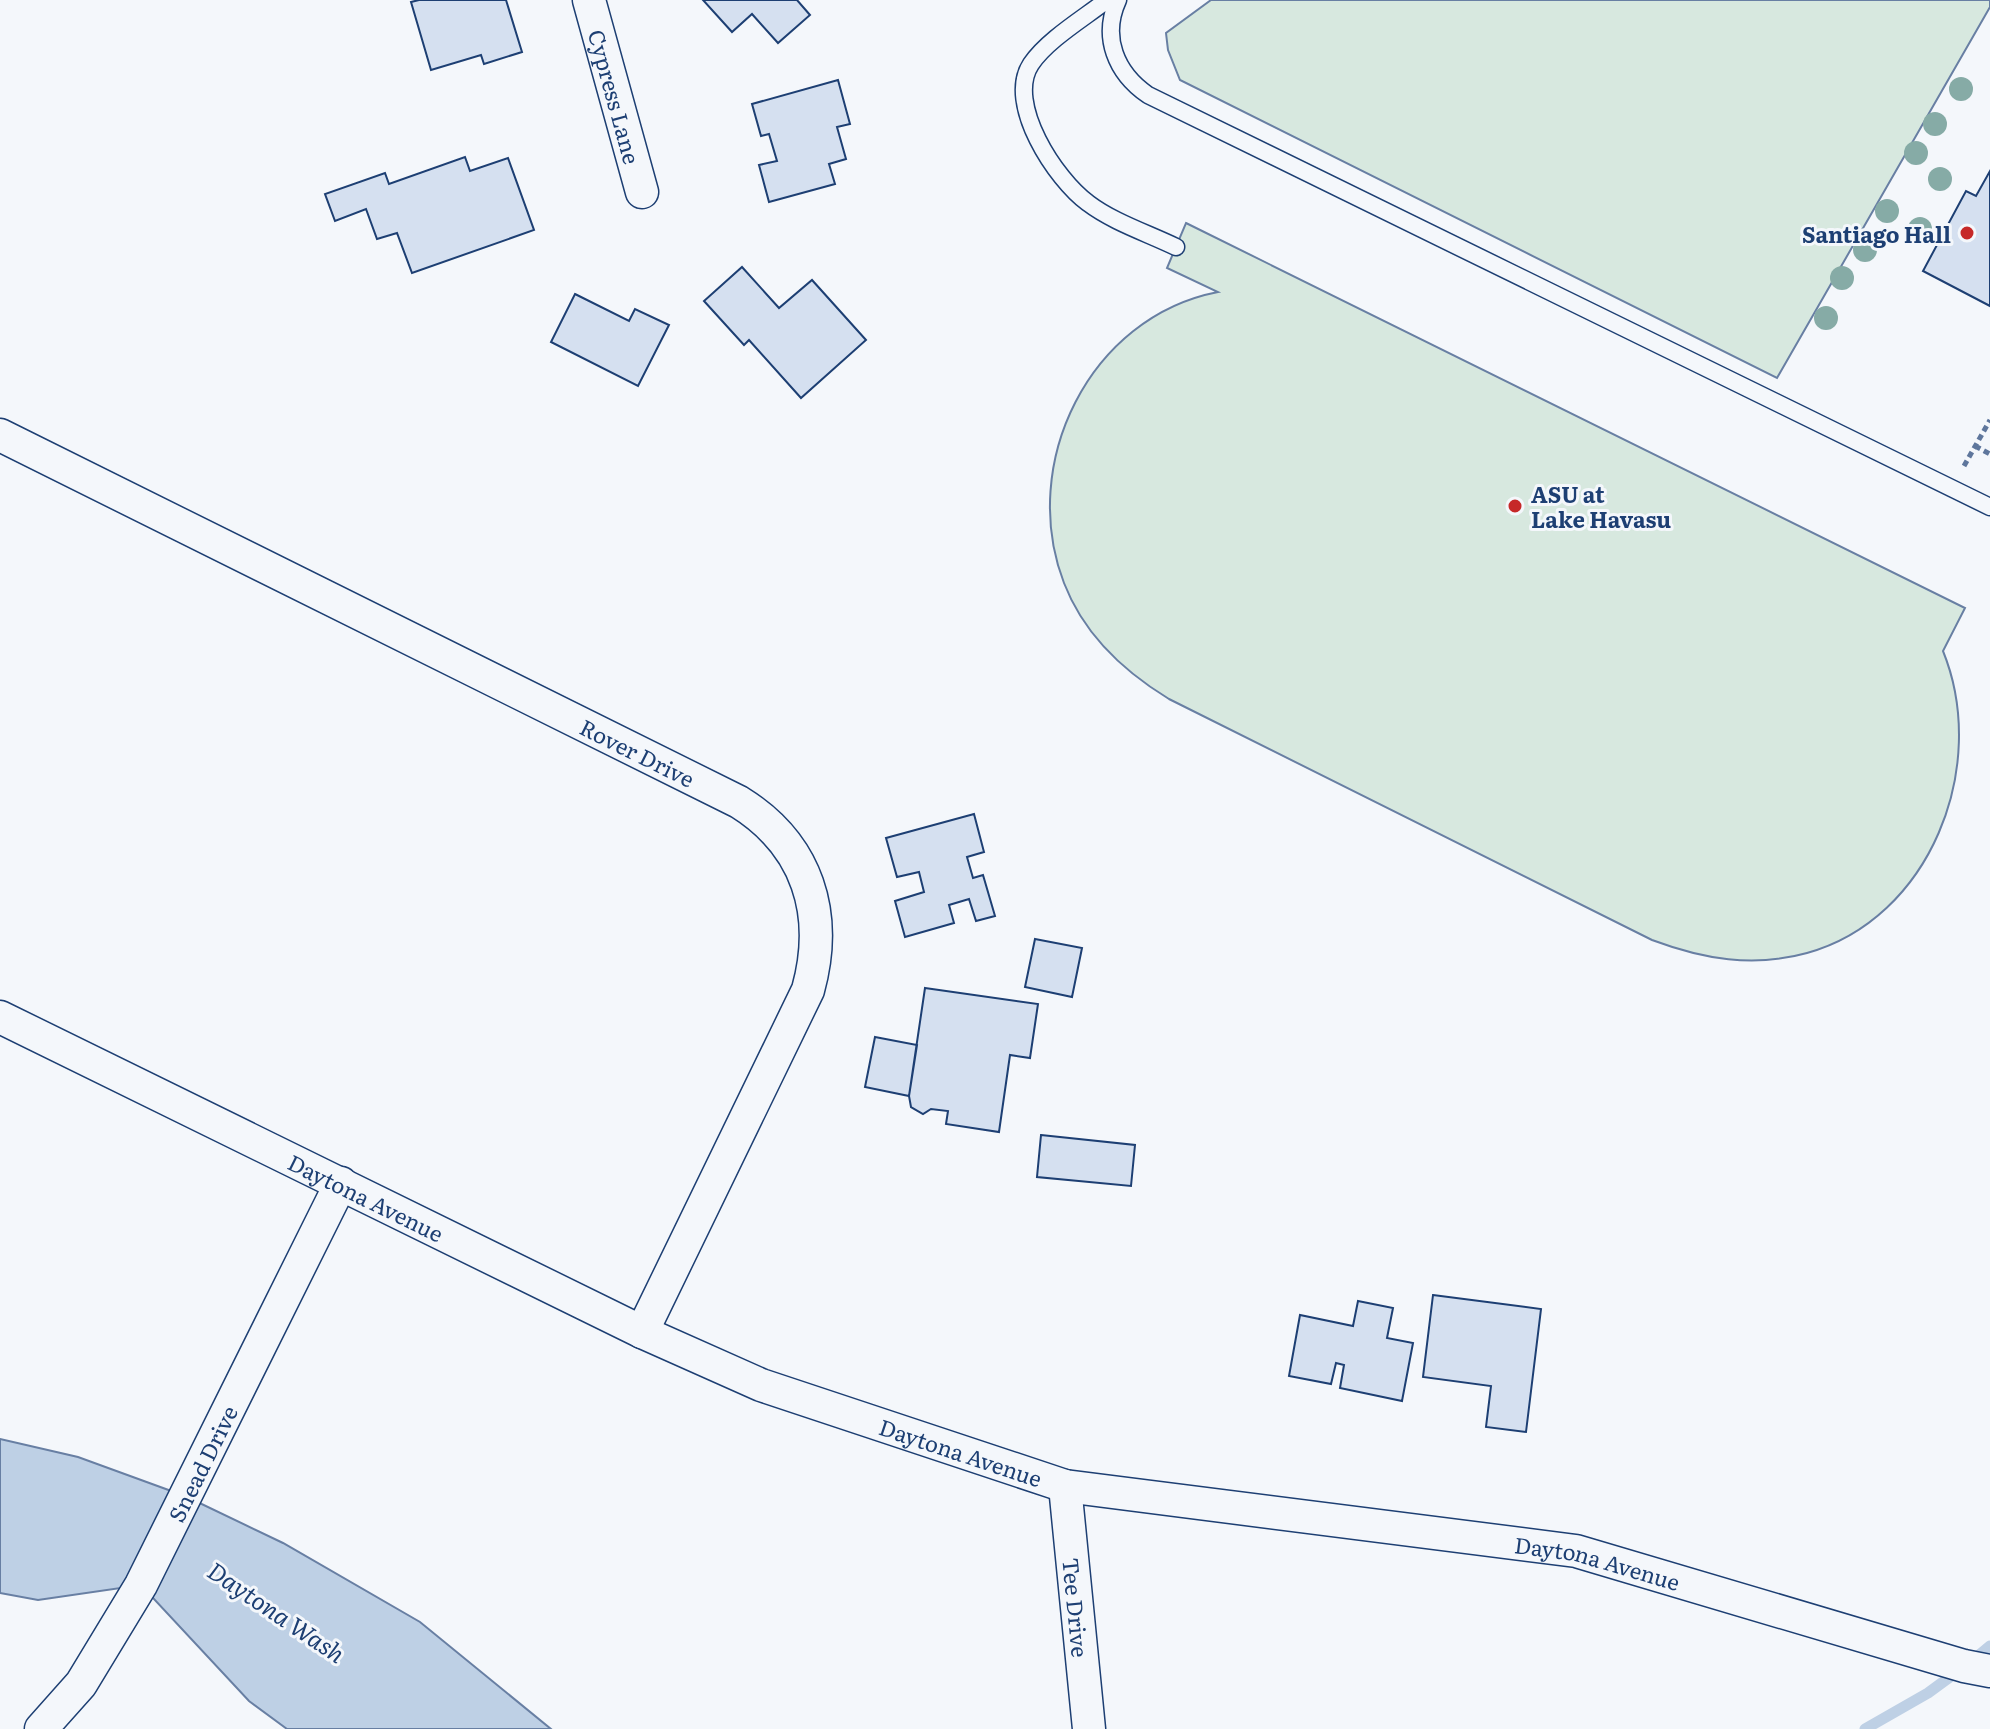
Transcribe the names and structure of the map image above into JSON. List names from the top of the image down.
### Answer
{
  "streets": {
    "street": [
      "Cypress Lane",
      "Rover Drive",
      "Daytona Avenue",
      "Snead Drive",
      "Tee Drive"
    ]
  },
  "crossings": [
    ["Rover Drive", "Daytona Avenue"],
    ["Daytona Avenue", "Snead Drive"],
    ["Daytona Avenue", "Tee Drive"]
  ],
  "water": ["Daytona Wash"],
  "places": ["Santiago Hall", "ASU at Lake Havasu"]
}
